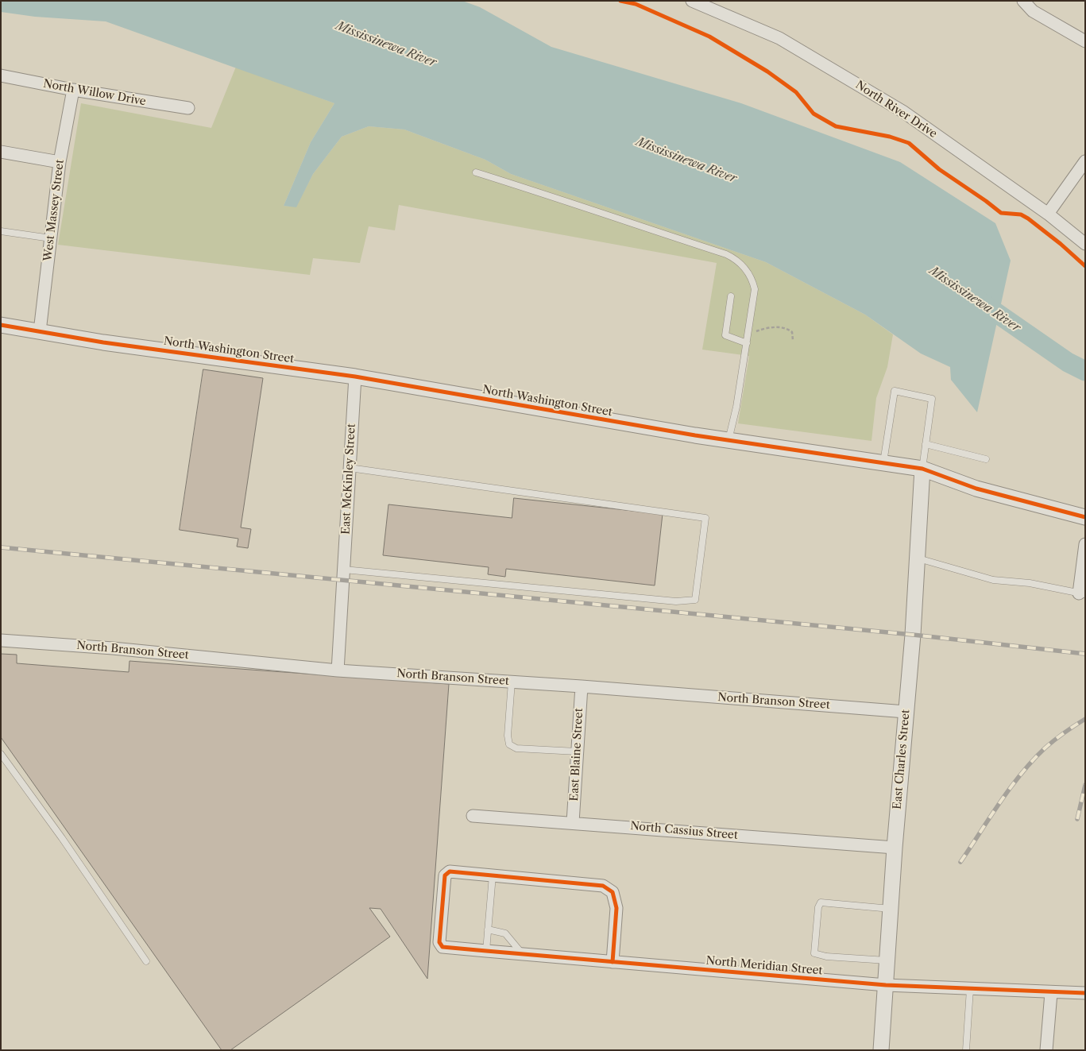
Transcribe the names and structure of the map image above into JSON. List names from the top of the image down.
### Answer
{
  "streets": {
    "street": [
      "North Willow Drive",
      "North River Drive",
      "West Massey Street",
      "North Washington Street",
      "East McKinley Street",
      "North Branson Street",
      "East Blaine Street",
      "East Charles Street",
      "North Cassius Street",
      "North Meridian Street"
    ]
  },
  "crossings": [
    ["North Willow Drive", "West Massey Street"],
    ["West Massey Street", "North Washington Street"],
    ["North Washington Street", "East McKinley Street"],
    ["North Washington Street", "East Charles Street"],
    ["East McKinley Street", "North Branson Street"],
    ["North Branson Street", "East Blaine Street"],
    ["North Branson Street", "East Charles Street"],
    ["East Blaine Street", "North Cassius Street"],
    ["East Charles Street", "North Cassius Street"],
    ["East Charles Street", "North Meridian Street"]
  ],
  "water": ["Mississinewa River"]
}
